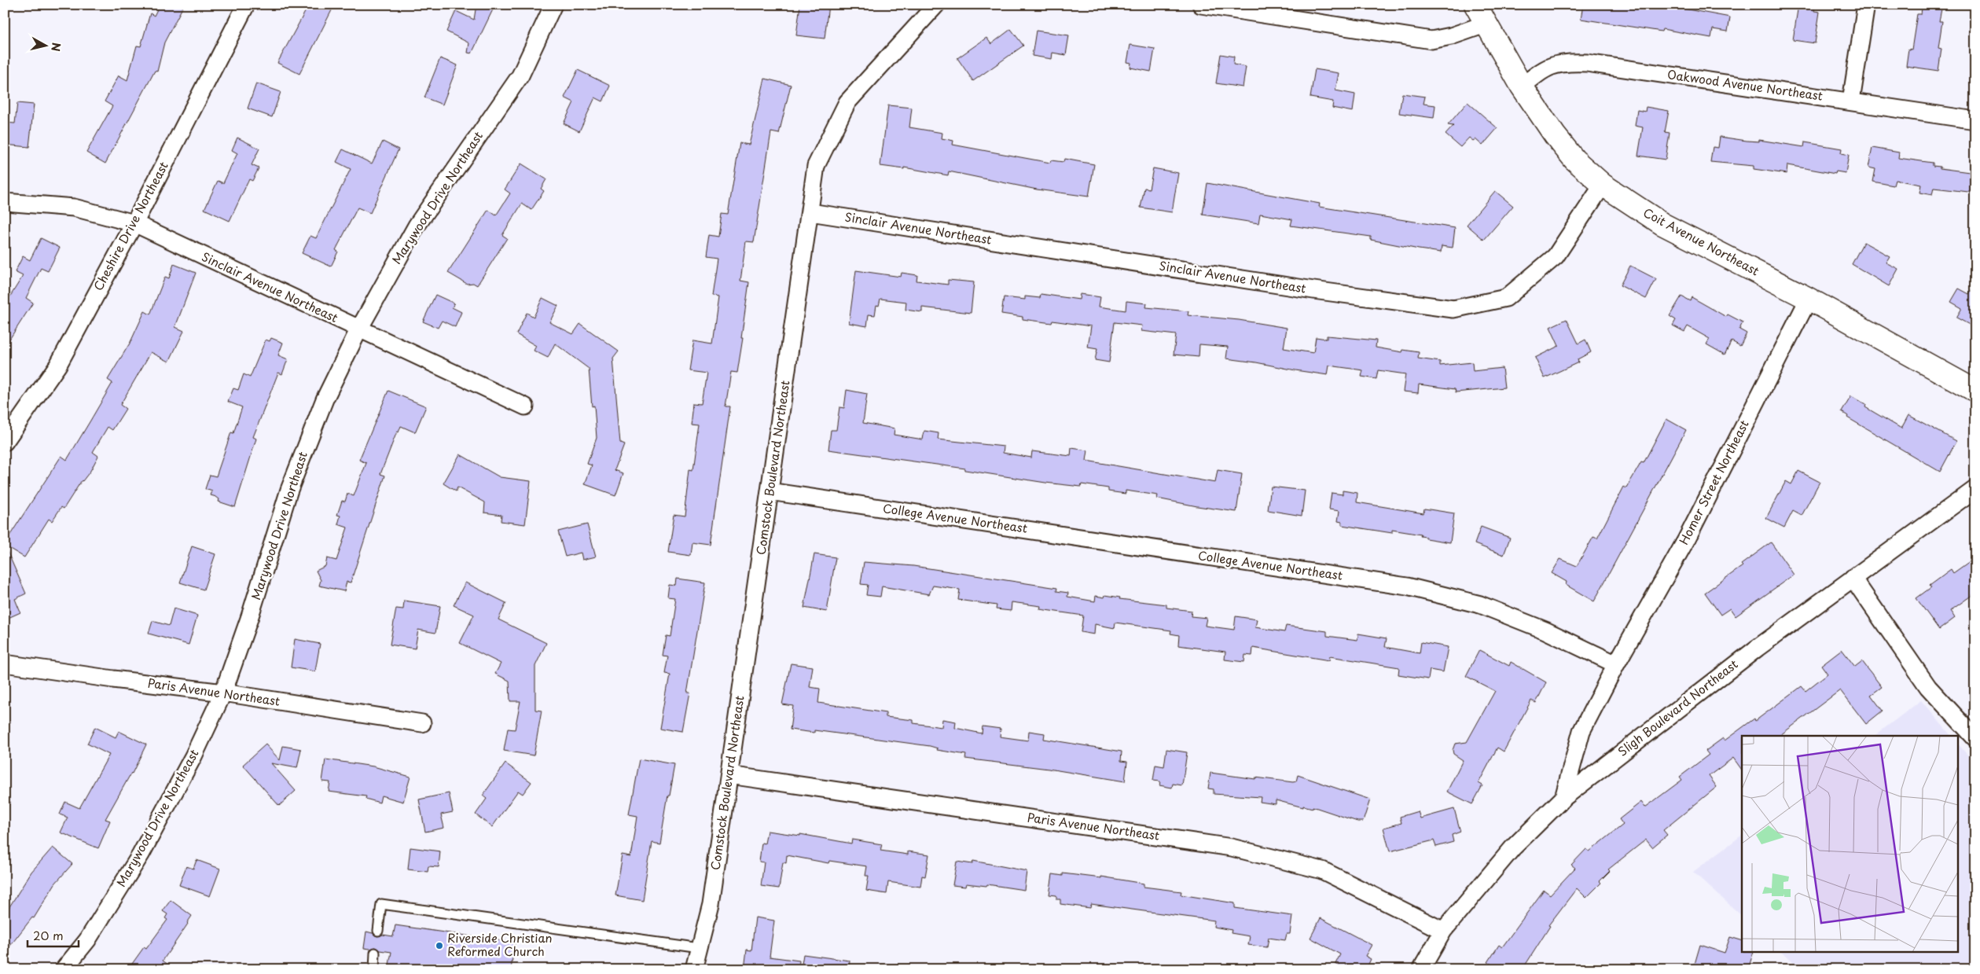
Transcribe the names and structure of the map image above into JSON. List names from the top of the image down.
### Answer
{
  "streets": {
    "street": [
      "Oakwood Avenue Northeast",
      "Marywood Drive Northeast",
      "Cheshire Drive Northeast",
      "Sinclair Avenue Northeast",
      "Coit Avenue Northeast",
      "Comstock Boulevard Northeast",
      "Homer Street Northeast",
      "College Avenue Northeast",
      "Paris Avenue Northeast",
      "Sligh Boulevard Northeast"
    ]
  },
  "crossings": [
    ["Oakwood Avenue Northeast", "Coit Avenue Northeast"],
    ["Marywood Drive Northeast", "Sinclair Avenue Northeast"],
    ["Marywood Drive Northeast", "Paris Avenue Northeast"],
    ["Cheshire Drive Northeast", "Sinclair Avenue Northeast"],
    ["Sinclair Avenue Northeast", "Coit Avenue Northeast"],
    ["Sinclair Avenue Northeast", "Comstock Boulevard Northeast"],
    ["Coit Avenue Northeast", "Homer Street Northeast"],
    ["Comstock Boulevard Northeast", "College Avenue Northeast"],
    ["Comstock Boulevard Northeast", "Paris Avenue Northeast"],
    ["Homer Street Northeast", "College Avenue Northeast"],
    ["Paris Avenue Northeast", "Sligh Boulevard Northeast"]
  ],
  "places": ["Riverside Christian Reformed Church"],
  "scale_bar": "20 m",
  "north": "right"
}
